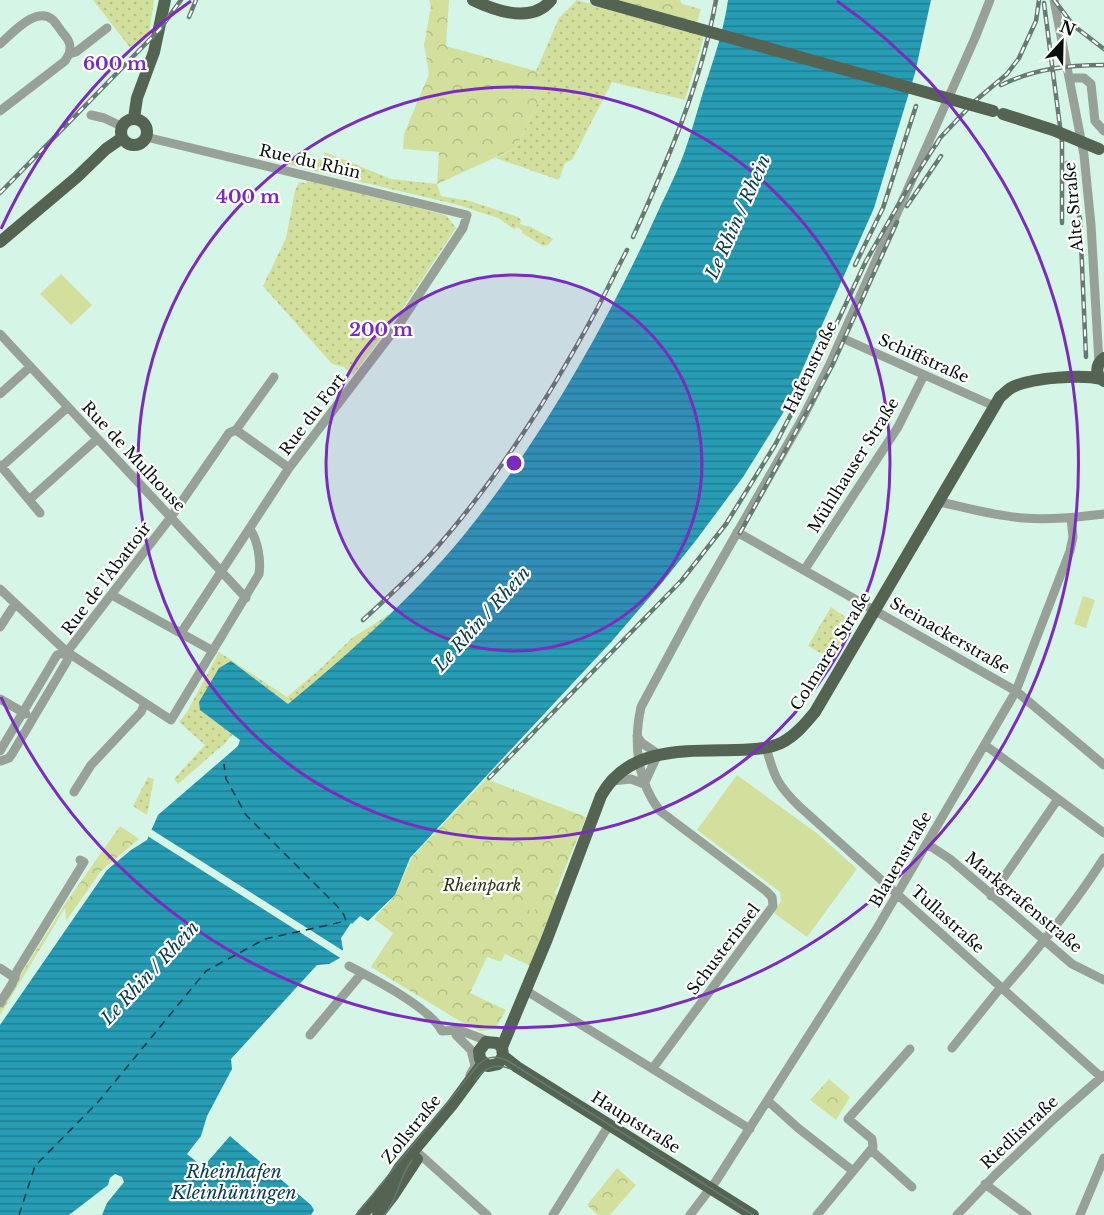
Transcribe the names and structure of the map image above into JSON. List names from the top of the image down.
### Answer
{
  "streets": {
    "main road": ["Colmarer Straße", "Hauptstraße", "Zollstraße"],
    "street": [
      "Rue du Rhin",
      "Alte Straße",
      "Schiffstraße",
      "Hafenstraße",
      "Rue du Fort",
      "Rue de Mulhouse",
      "Mühlhauser Straße",
      "Rue de l'Abattoir",
      "Steinackerstraße",
      "Blauenstraße",
      "Markgrafenstraße",
      "Tullastraße",
      "Schusterinsel",
      "Riedlistraße"
    ]
  },
  "crossings": [
    ["Rue du Rhin", "Rue du Fort"],
    ["Alte Straße", "Colmarer Straße"],
    ["Schiffstraße", "Hafenstraße"],
    ["Schiffstraße", "Mühlhauser Straße"],
    ["Schiffstraße", "Colmarer Straße"],
    ["Hafenstraße", "Steinackerstraße"],
    ["Hafenstraße", "Colmarer Straße"],
    ["Hafenstraße", "Schusterinsel"],
    ["Rue du Fort", "Rue de Mulhouse"],
    ["Rue de Mulhouse", "Rue de l'Abattoir"],
    ["Mühlhauser Straße", "Steinackerstraße"],
    ["Steinackerstraße", "Colmarer Straße"],
    ["Steinackerstraße", "Blauenstraße"],
    ["Colmarer Straße", "Tullastraße"],
    ["Colmarer Straße", "Schusterinsel"],
    ["Colmarer Straße", "Hauptstraße"],
    ["Colmarer Straße", "Zollstraße"],
    ["Blauenstraße", "Markgrafenstraße"],
    ["Blauenstraße", "Tullastraße"],
    ["Blauenstraße", "Hauptstraße"],
    ["Tullastraße", "Riedlistraße"],
    ["Hauptstraße", "Zollstraße"]
  ],
  "water": ["Le Rhin / Rhein", "Rheinhafen Kleinhüningen"],
  "parks": ["Rheinpark"],
  "north": "top",
  "rings": ["600 m", "400 m", "200 m"]
}
